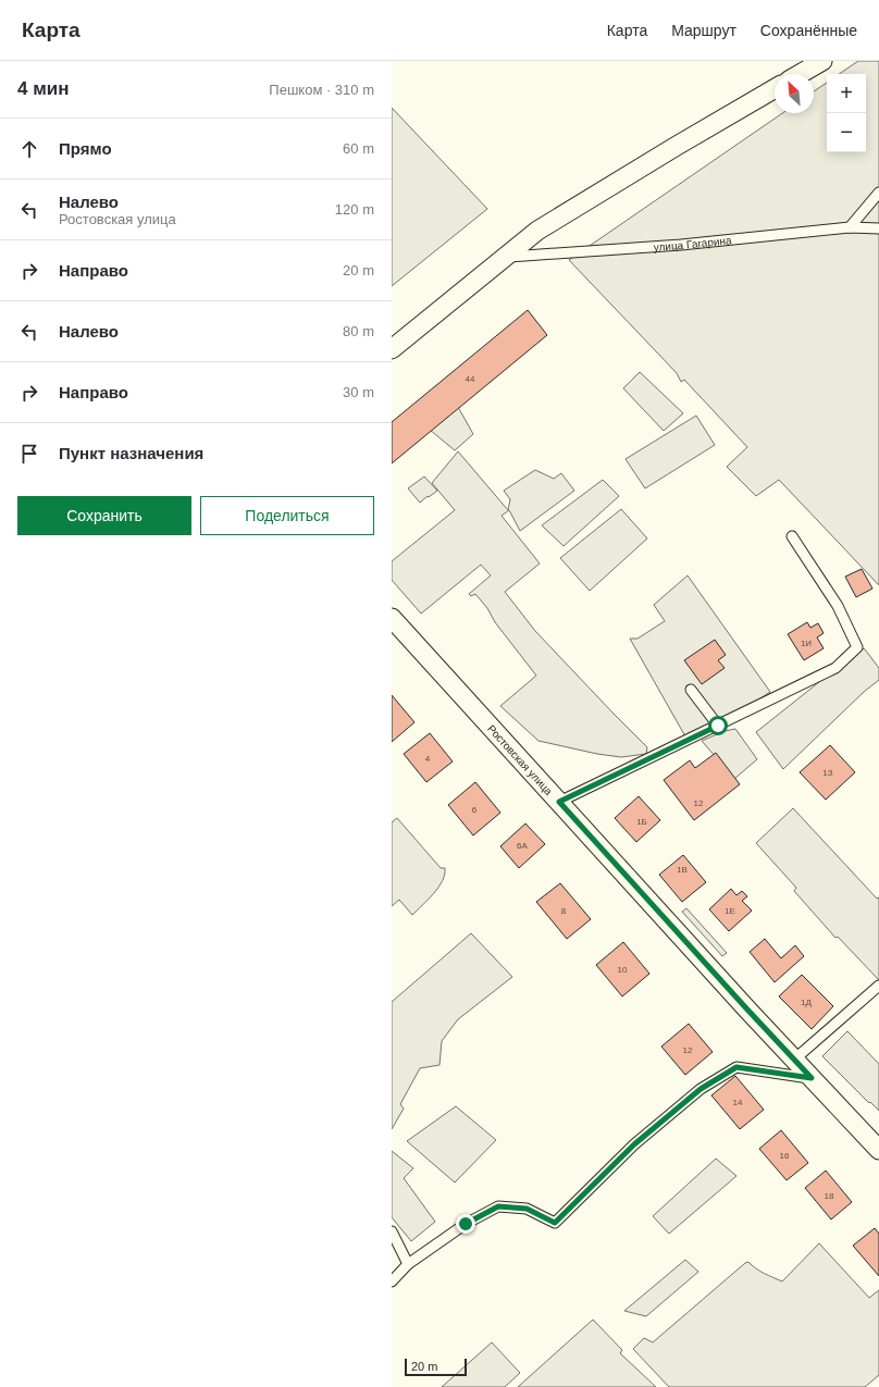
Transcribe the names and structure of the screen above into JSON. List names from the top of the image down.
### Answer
{
  "streets": {
    "street": ["Ростовская улица"],
    "lane": ["улица Гагарина"]
  },
  "house_numbers": [
    "44",
    "1И",
    "4",
    "1З",
    "12",
    "6",
    "1Б",
    "6А",
    "1В",
    "8",
    "1Е",
    "10",
    "1Д",
    "12",
    "14",
    "16",
    "18"
  ],
  "scale_bar": "20 m",
  "north": "top left",
  "page": {
    "header": "Карта",
    "nav": ["Карта", "Маршрут", "Сохранённые"],
    "heading": ["4 мин", "Пешком · 310 m"],
    "map_buttons": ["+", "−"],
    "list": [
      ["Прямо", "60 m"],
      ["Налево", "Ростовская улица", "120 m"],
      ["Направо", "20 m"],
      ["Налево", "80 m"],
      ["Направо", "30 m"],
      "Пункт назначения"
    ],
    "buttons": ["Сохранить", "Поделиться"],
    "scale": "20 m"
  }
}
